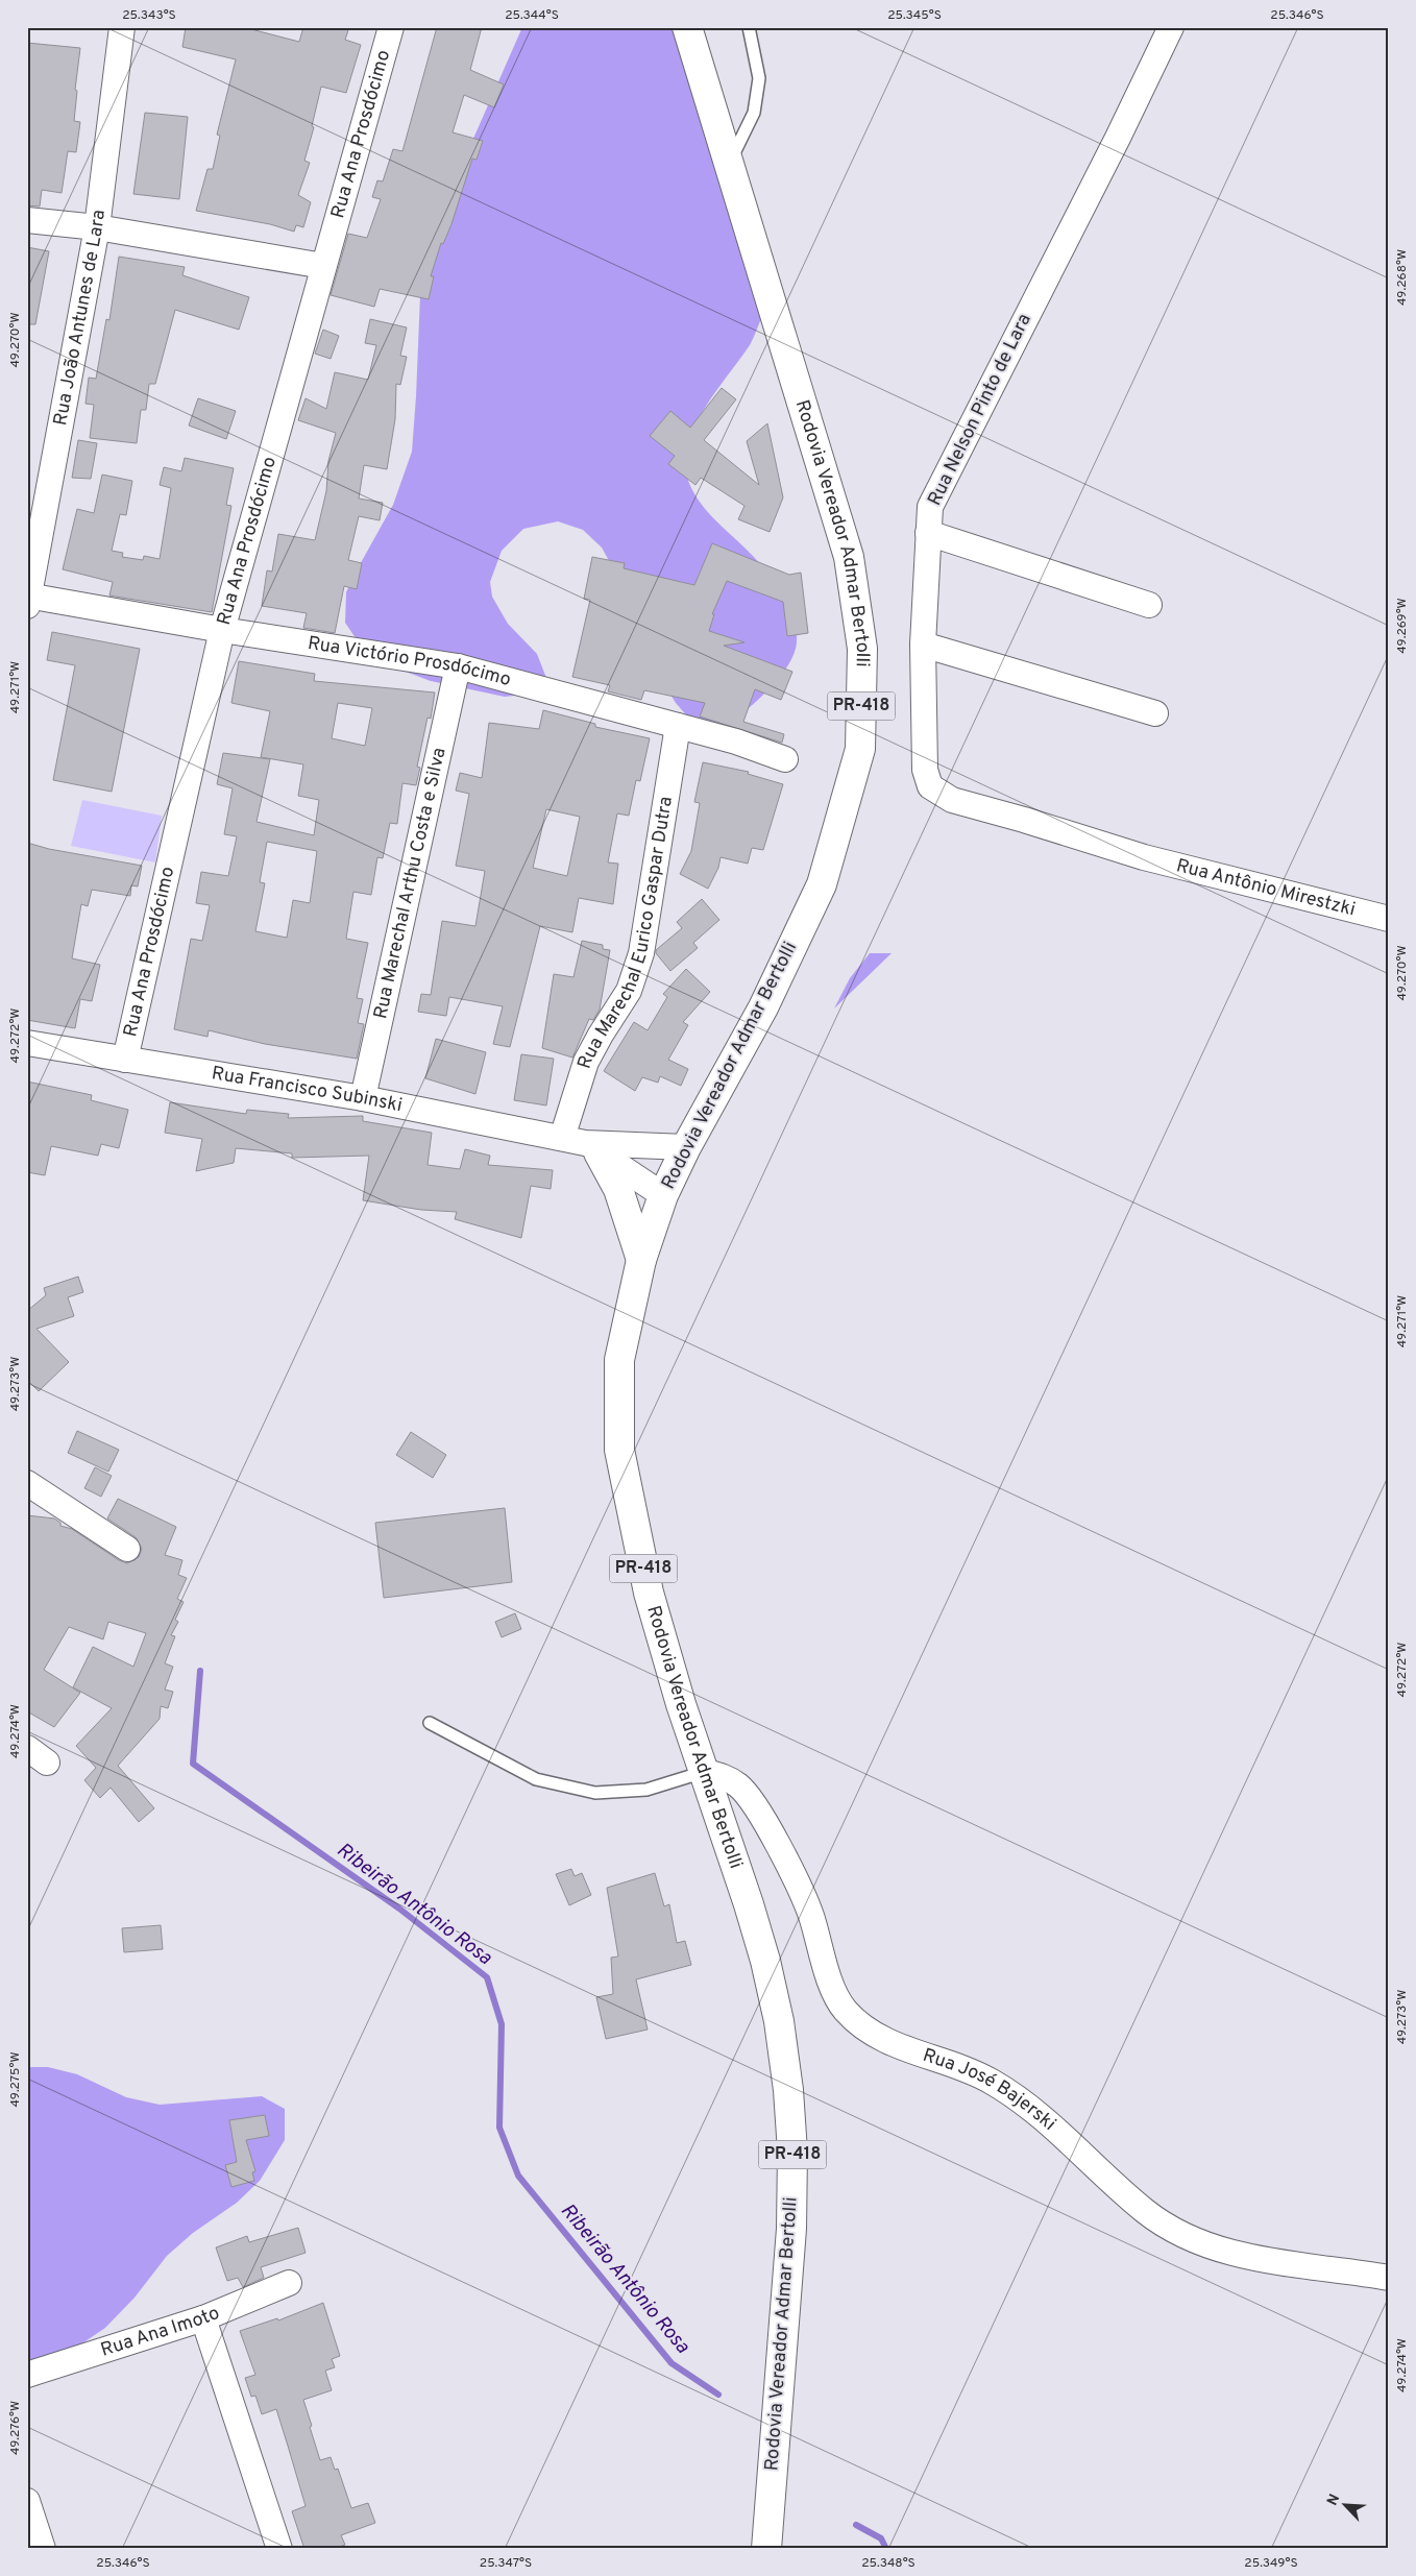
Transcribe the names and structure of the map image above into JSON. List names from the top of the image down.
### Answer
{
  "streets": {
    "highway": ["Rodovia Vereador Admar Bertolli", "PR-418"],
    "street": [
      "Rua Ana Prosdócimo",
      "Rua João Antunes de Lara",
      "Rua Nelson Pinto de Lara",
      "Rua Victório Prosdócimo",
      "Rua Marechal Arthu Costa e Silva",
      "Rua Antônio Mirestzki",
      "Rua Marechal Eurico Gaspar Dutra",
      "Rua Francisco Subinski",
      "Rua José Bajerski",
      "Rua Ana Imoto"
    ]
  },
  "crossings": [
    ["Rua Ana Prosdócimo", "Rua Victório Prosdócimo"],
    ["Rua Ana Prosdócimo", "Rua Francisco Subinski"],
    ["Rua João Antunes de Lara", "Rua Victório Prosdócimo"],
    ["Rua Nelson Pinto de Lara", "Rua Antônio Mirestzki"],
    ["Rodovia Vereador Admar Bertolli", "Rua Francisco Subinski"],
    ["Rodovia Vereador Admar Bertolli", "Rua José Bajerski"],
    ["Rua Victório Prosdócimo", "Rua Marechal Arthu Costa e Silva"],
    ["Rua Victório Prosdócimo", "Rua Marechal Eurico Gaspar Dutra"],
    ["Rua Marechal Arthu Costa e Silva", "Rua Francisco Subinski"],
    ["Rua Marechal Eurico Gaspar Dutra", "Rua Francisco Subinski"]
  ],
  "water": ["Ribeirão Antônio Rosa"],
  "north": "top left",
  "coordinates": [
    "25.343°S",
    "25.344°S",
    "25.345°S",
    "25.346°S",
    "49.268°W",
    "49.270°W",
    "49.269°W",
    "49.271°W",
    "49.272°W",
    "49.273°W",
    "49.274°W",
    "49.275°W",
    "49.276°W",
    "25.347°S",
    "25.348°S",
    "25.349°S"
  ]
}
